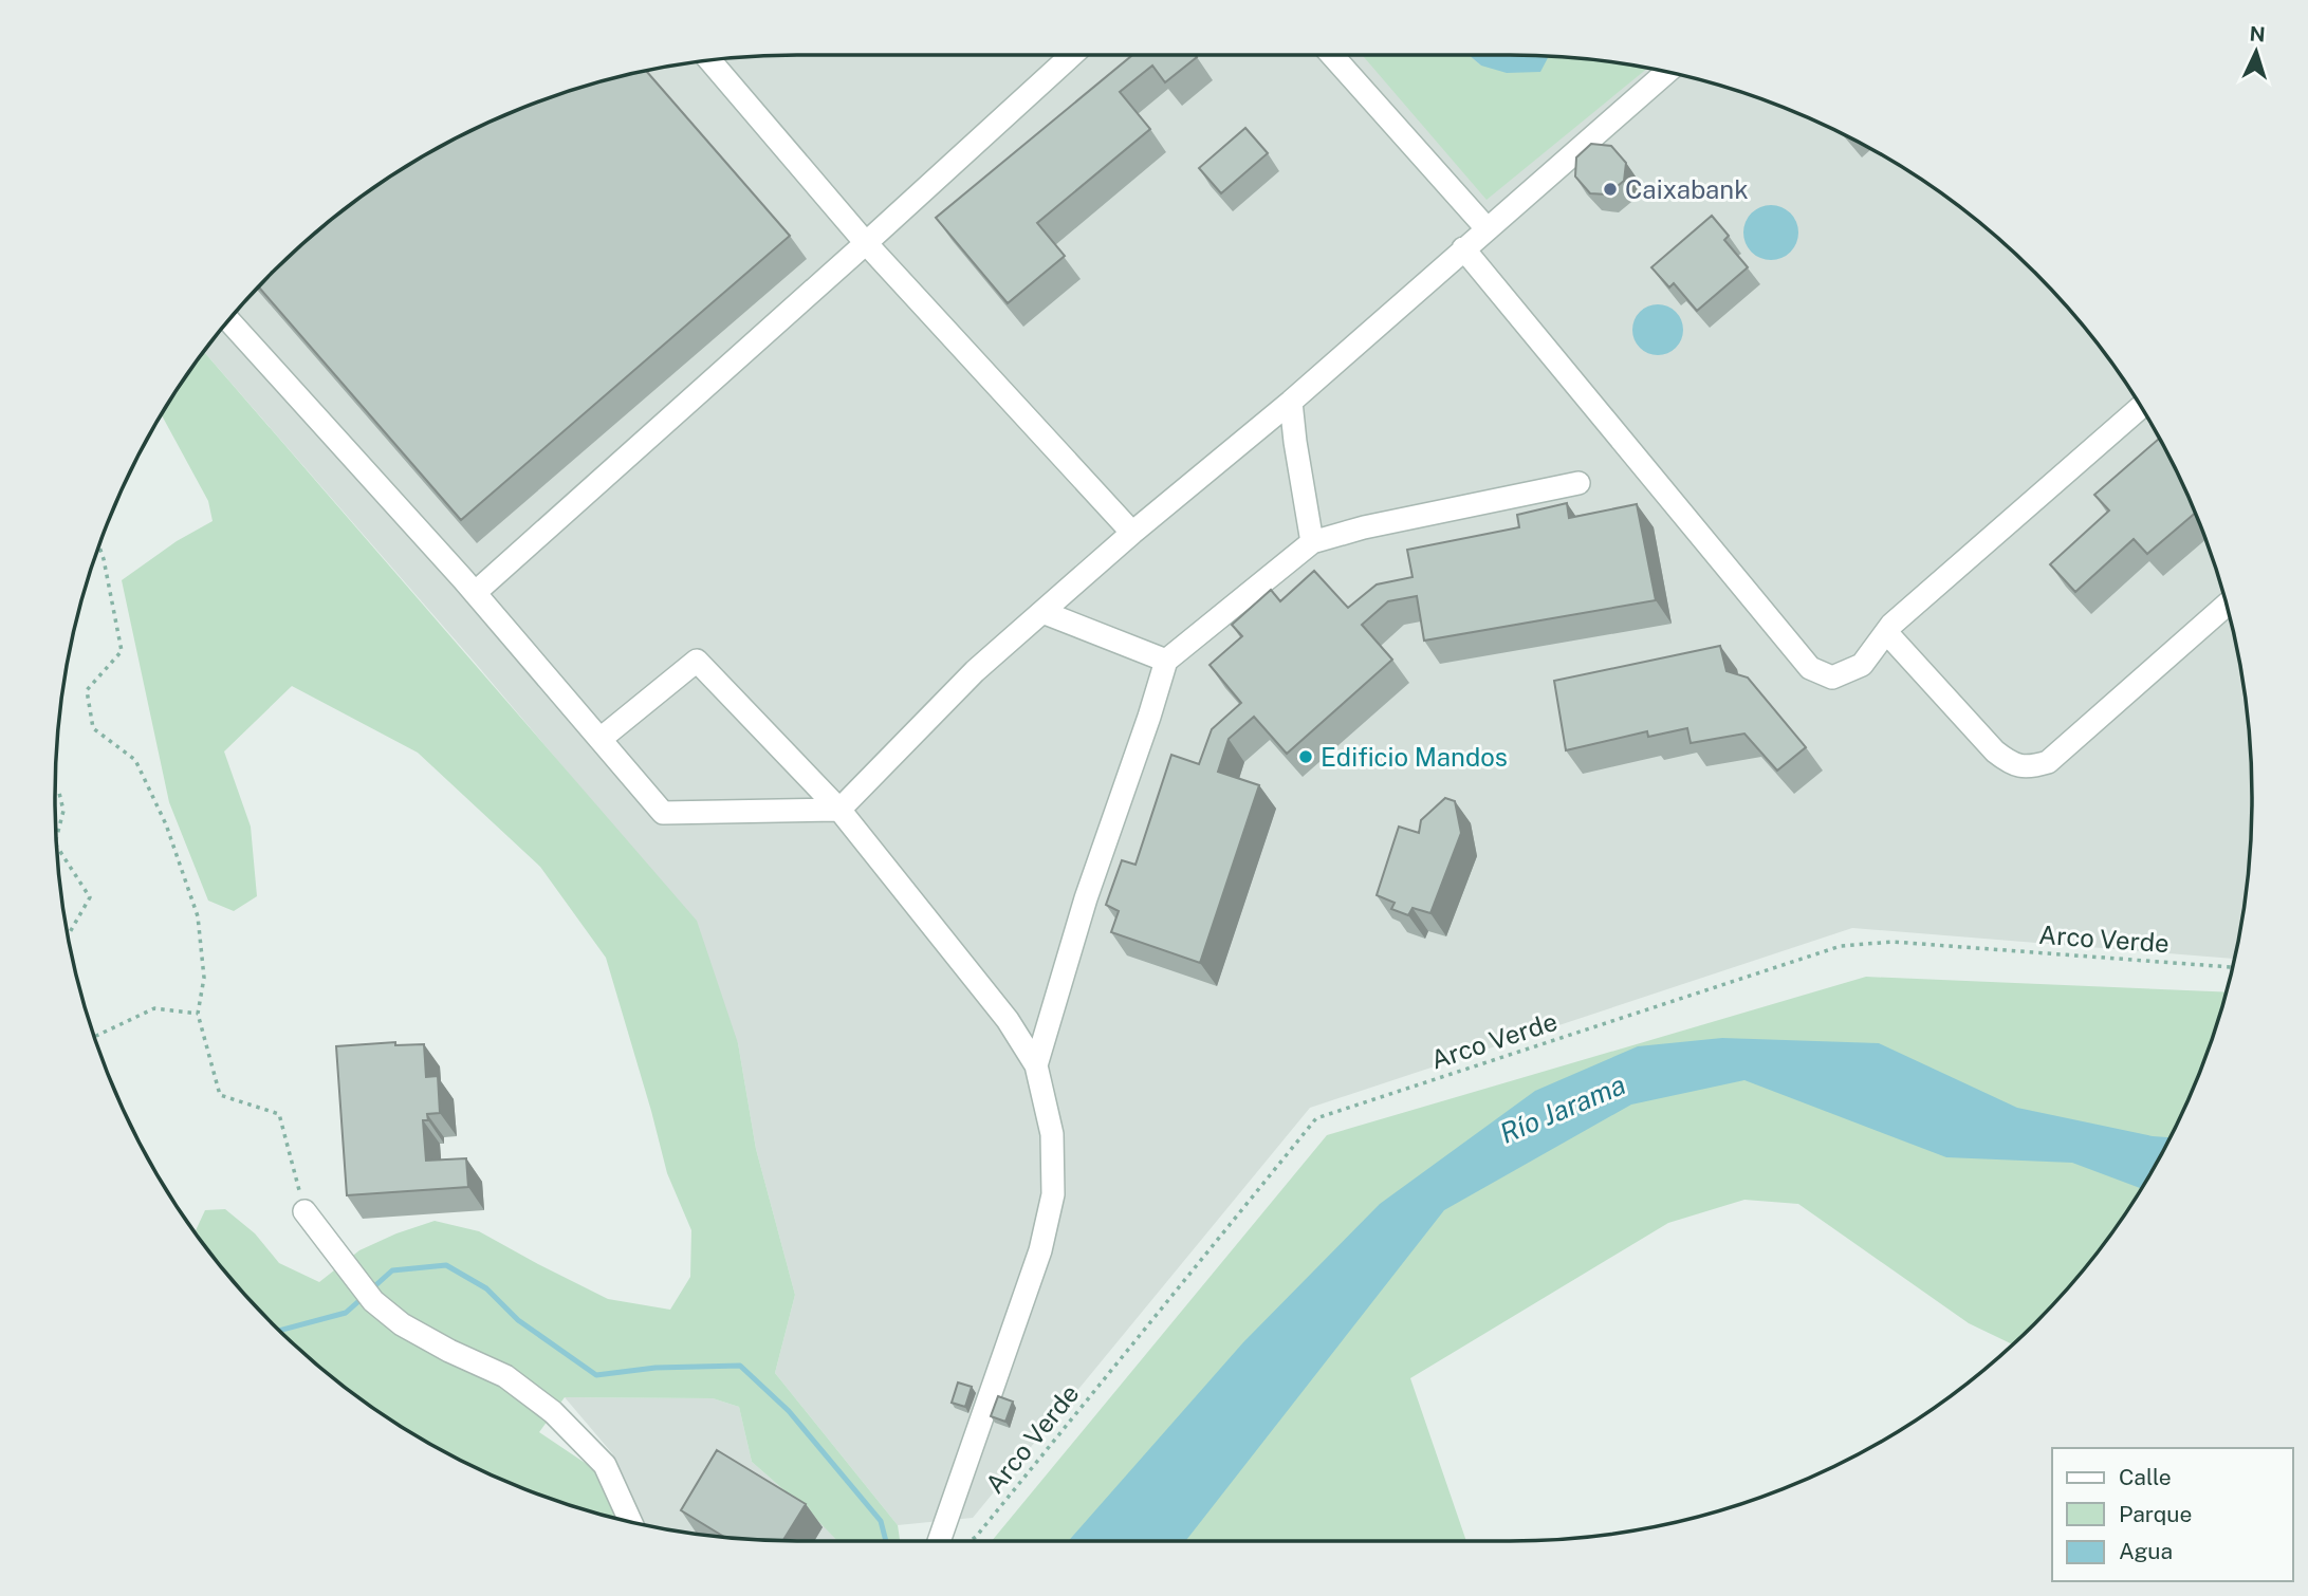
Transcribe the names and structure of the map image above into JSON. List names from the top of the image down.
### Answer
{
  "streets": {
    "path": ["Arco Verde"]
  },
  "water": ["Río Jarama"],
  "places": ["Caixabank", "Edificio Mandos"],
  "legend": ["Calle", "Parque", "Agua"],
  "north": "top"
}
